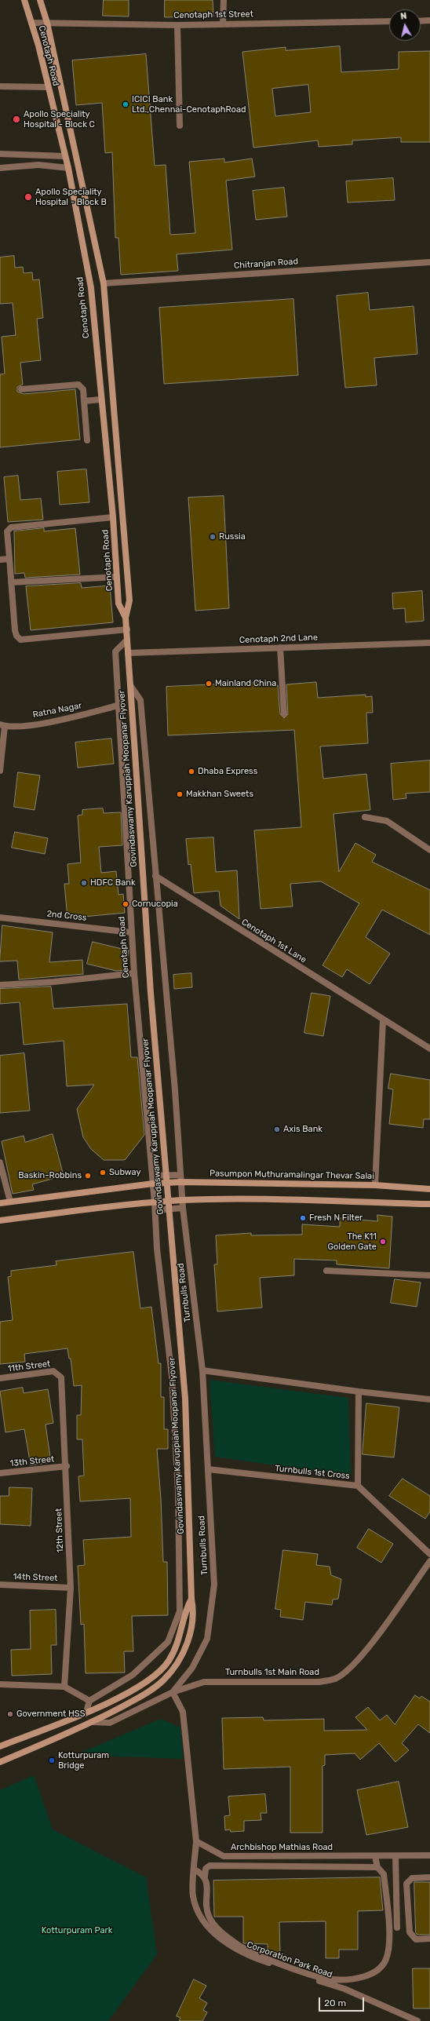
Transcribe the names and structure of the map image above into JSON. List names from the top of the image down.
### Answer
{
  "streets": {
    "main road": [
      "Cenotaph Road",
      "Govindaswamy Karuppiah Moopanar Flyover",
      "Pasumpon Muthuramalingar Thevar Salai",
      "Turnbulls Road"
    ],
    "street": [
      "Cenotaph 1st Street",
      "Chitranjan Road",
      "Cenotaph 2nd Lane",
      "Ratna Nagar",
      "2nd Cross",
      "Cenotaph 1st Lane",
      "11th Street",
      "13th Street",
      "Turnbulls 1st Cross",
      "12th Street",
      "14th Street",
      "Turnbulls 1st Main Road",
      "Archbishop Mathias Road",
      "Corporation Park Road"
    ]
  },
  "crossings": [
    ["Cenotaph 1st Street", "Cenotaph Road"],
    ["Cenotaph Road", "Chitranjan Road"],
    ["Cenotaph Road", "Cenotaph 2nd Lane"],
    ["Cenotaph Road", "Ratna Nagar"],
    ["Cenotaph Road", "Govindaswamy Karuppiah Moopanar Flyover"],
    ["Cenotaph Road", "2nd Cross"],
    ["Cenotaph Road", "Pasumpon Muthuramalingar Thevar Salai"],
    ["Cenotaph 2nd Lane", "Govindaswamy Karuppiah Moopanar Flyover"],
    ["Govindaswamy Karuppiah Moopanar Flyover", "Turnbulls Road"],
    ["Turnbulls Road", "Turnbulls 1st Cross"],
    ["Turnbulls Road", "Turnbulls 1st Main Road"],
    ["11th Street", "12th Street"],
    ["13th Street", "12th Street"],
    ["12th Street", "14th Street"],
    ["Archbishop Mathias Road", "Corporation Park Road"]
  ],
  "parks": ["Kotturpuram Park"],
  "places": [
    "ICICI Bank Ltd.,Chennai-CenotaphRoad",
    "Apollo Speciality Hospital - Block C",
    "Apollo Speciality Hospital - Block B",
    "Russia",
    "Mainland China",
    "Dhaba Express",
    "Makkhan Sweets",
    "HDFC Bank",
    "Cornucopia",
    "Axis Bank",
    "Subway",
    "Baskin-Robbins",
    "Fresh N Filter",
    "The K11 Golden Gate",
    "Government HSS",
    "Kotturpuram Bridge"
  ],
  "scale_bar": "20 m",
  "north": "top"
}
